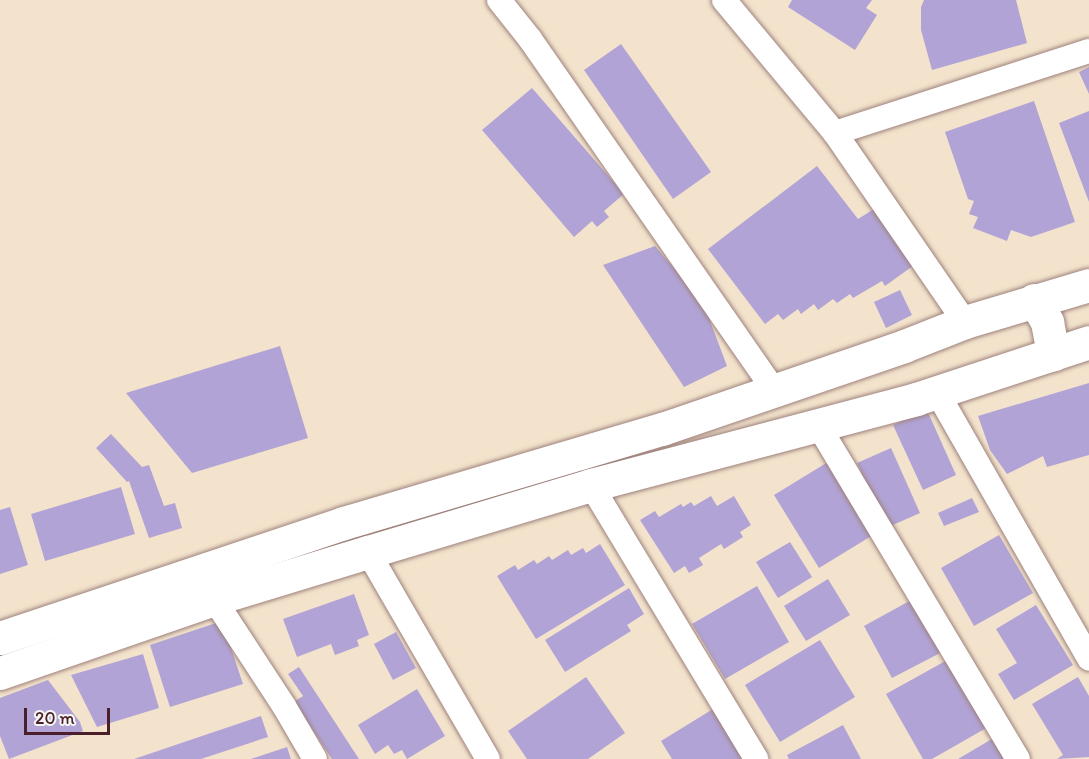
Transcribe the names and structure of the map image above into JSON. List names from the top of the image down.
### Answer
{
  "scale_bar": "20 m"
}
